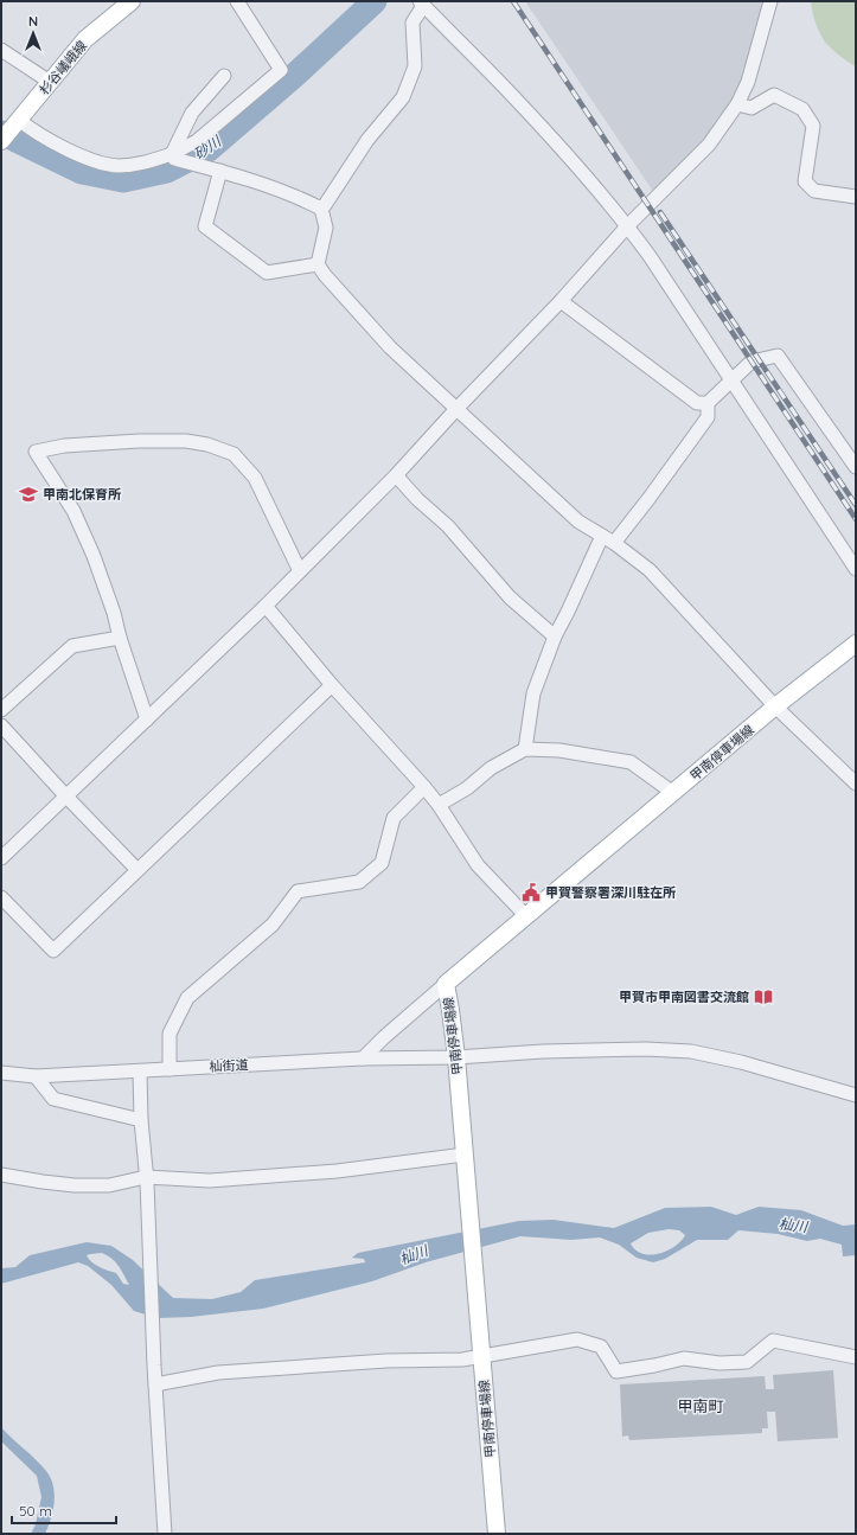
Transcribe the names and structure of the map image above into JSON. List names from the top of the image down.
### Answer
{
  "streets": {
    "main road": ["杉谷嶬峨線", "甲南停車場線"],
    "street": ["杣街道"]
  },
  "crossings": [
    ["甲南停車場線", "杣街道"]
  ],
  "districts": ["甲南町"],
  "water": ["砂川", "杣川"],
  "places": {
    "school or university": ["甲南北保育所"],
    "public building": ["甲賀警察署深川駐在所"],
    "library": ["甲賀市甲南図書交流館"]
  },
  "scale_bar": "50 m",
  "north": "top"
}
